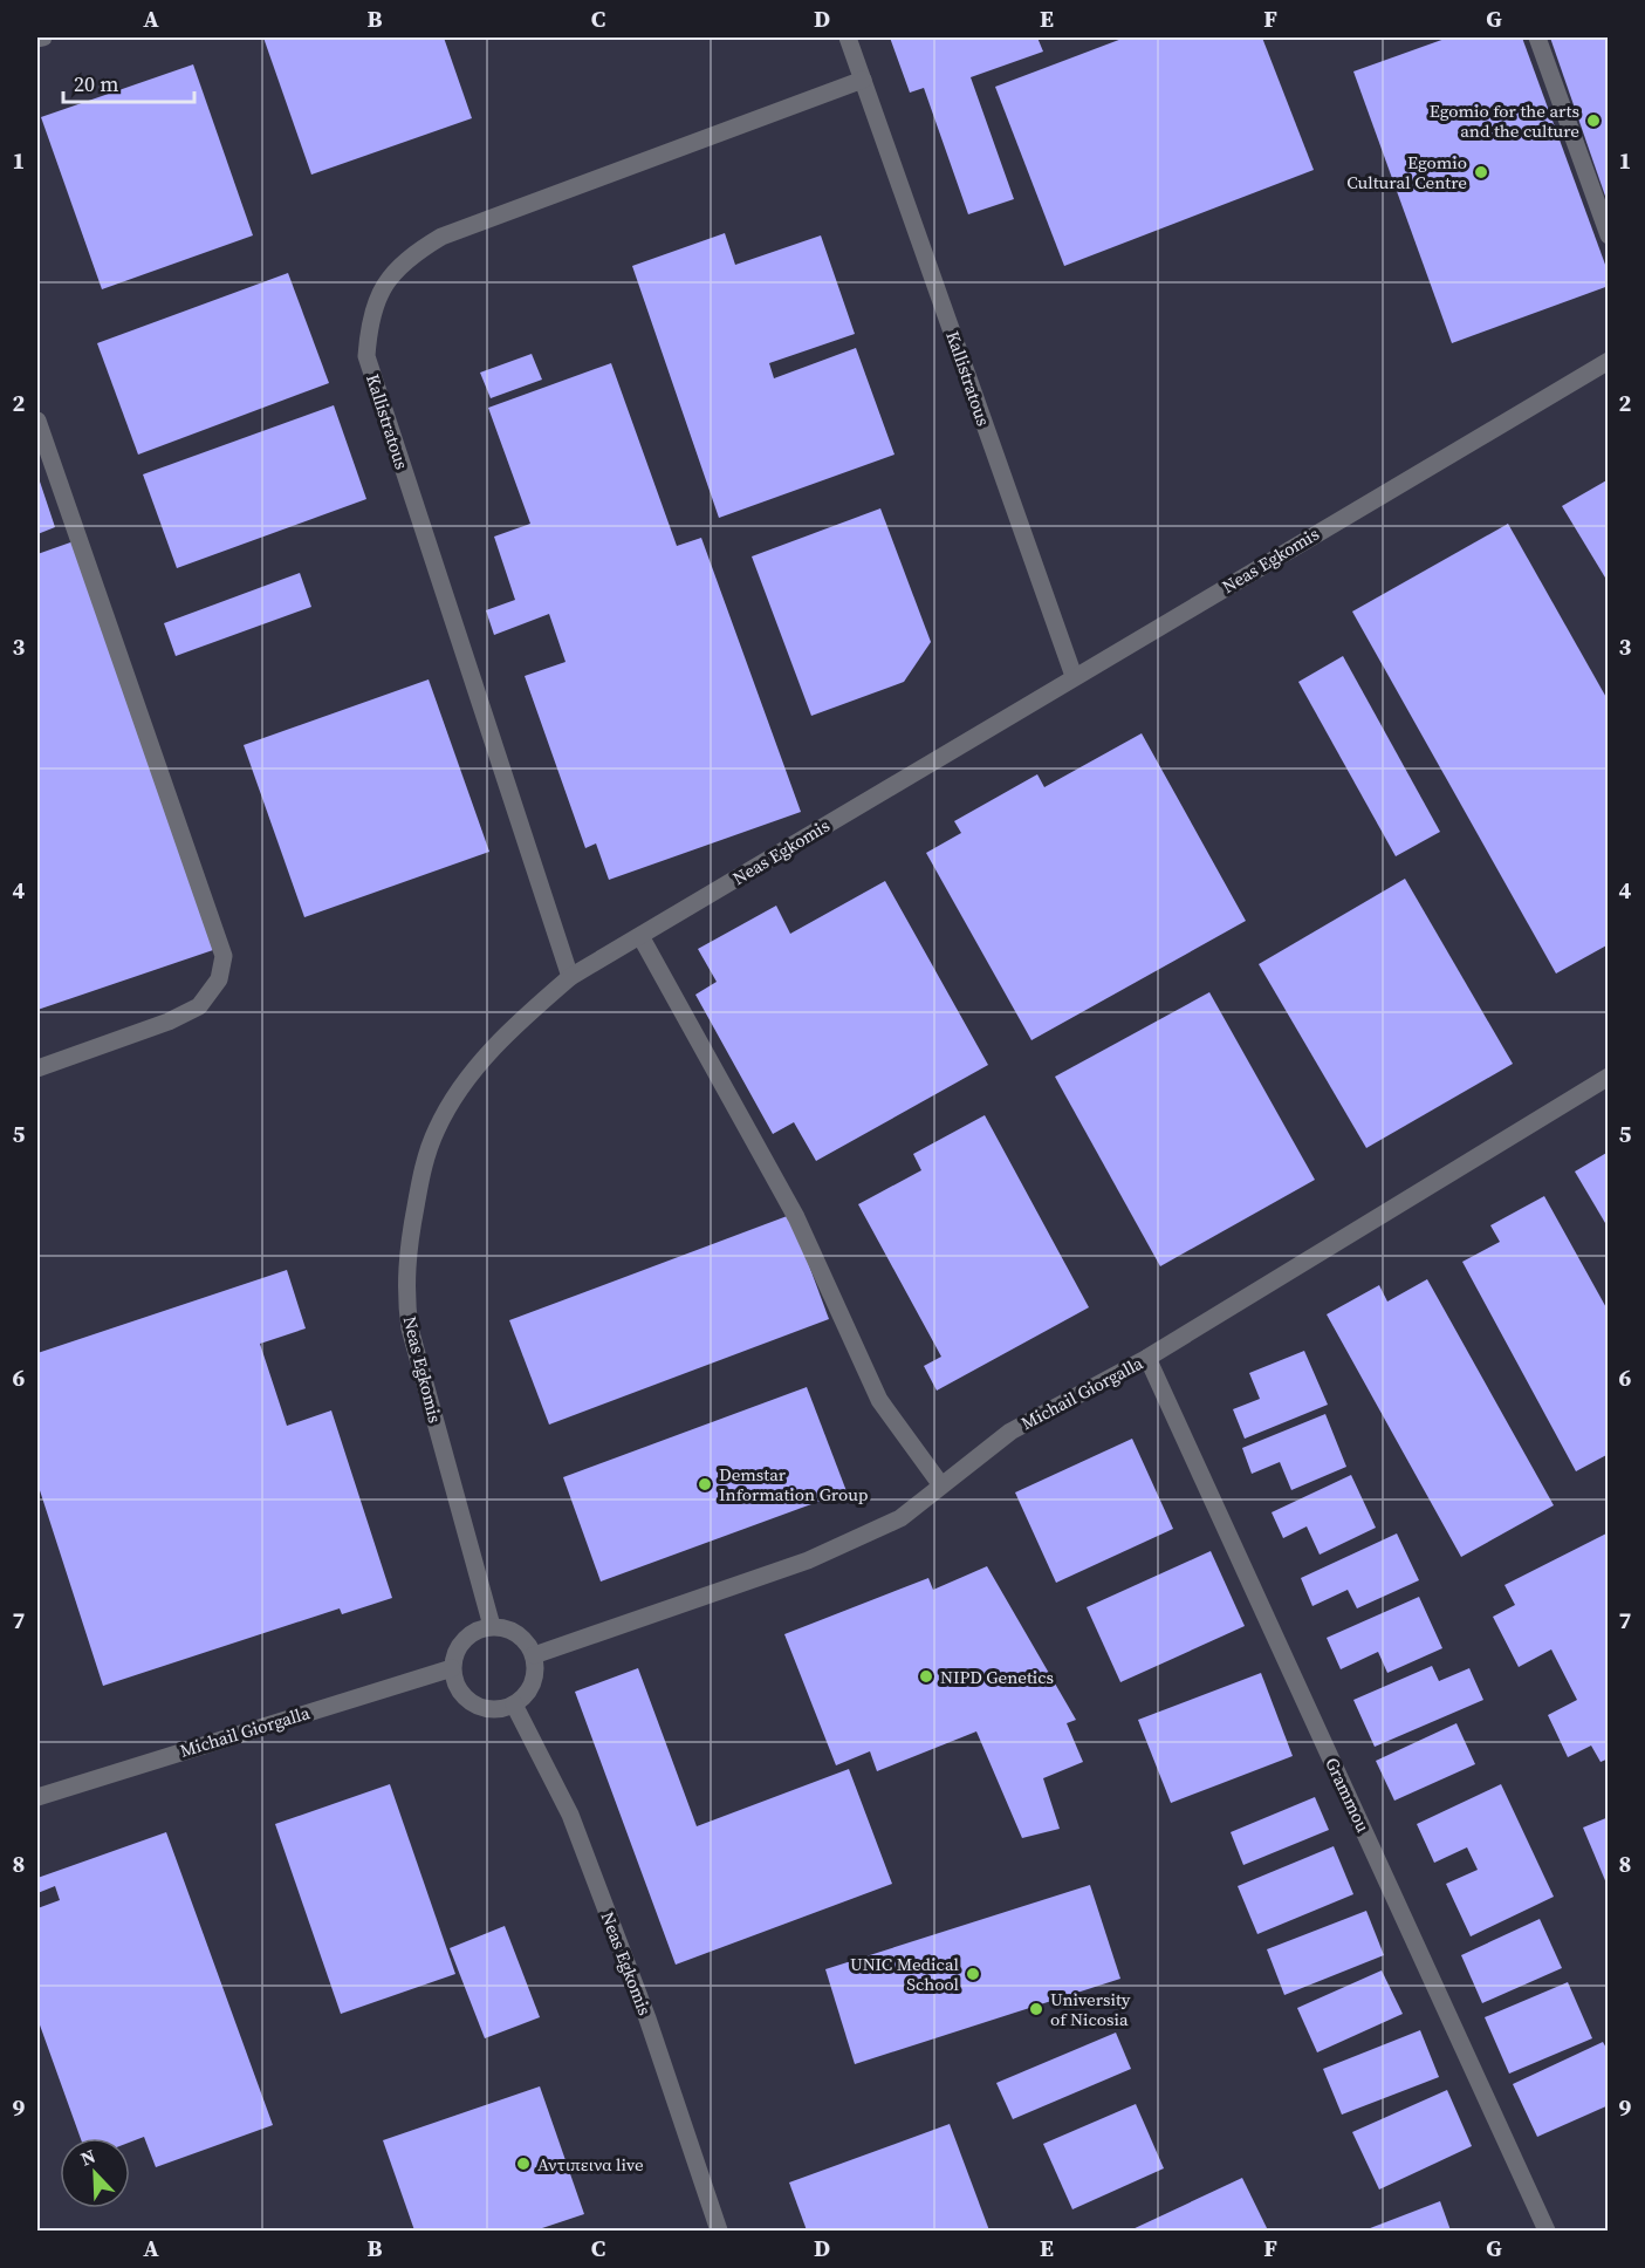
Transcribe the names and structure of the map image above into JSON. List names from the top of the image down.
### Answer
{
  "streets": {
    "street": [
      "Kallistratous",
      "Neas Egkomis",
      "Michail Giorgalla",
      "Grammou"
    ]
  },
  "crossings": [
    ["Kallistratous", "Neas Egkomis"],
    ["Neas Egkomis", "Michail Giorgalla"],
    ["Michail Giorgalla", "Grammou"]
  ],
  "places": [
    "Egomio for the arts and the culture",
    "Egomio Cultural Centre",
    "Demstar Information Group",
    "NIPD Genetics",
    "UNIC Medical School",
    "University of Nicosia",
    "Αντιπεινα live"
  ],
  "scale_bar": "20 m",
  "north": "top left",
  "grid": {
    "columns": [
      "A",
      "B",
      "C",
      "D",
      "E",
      "F",
      "G"
    ],
    "rows": [
      "1",
      "2",
      "3",
      "4",
      "5",
      "6",
      "7",
      "8",
      "9"
    ]
  }
}
